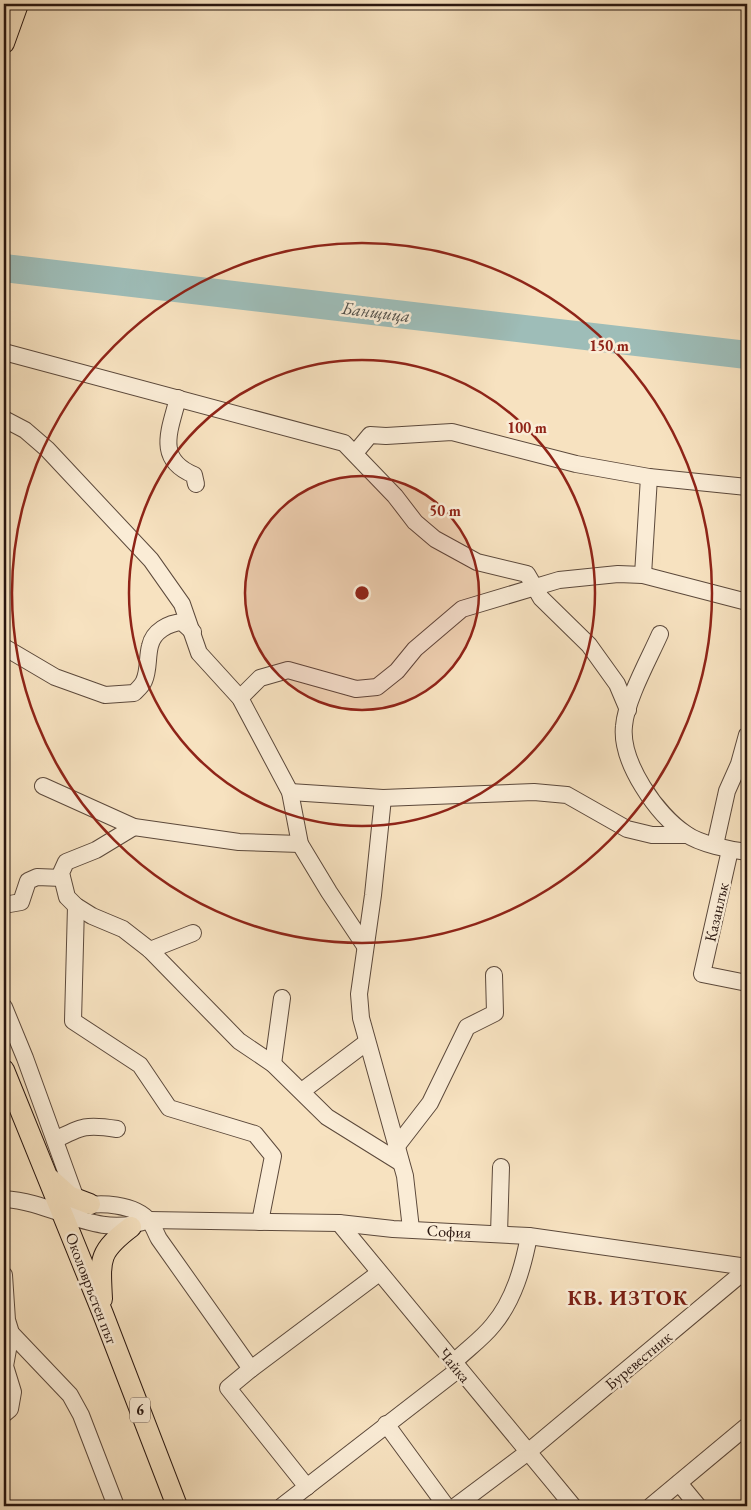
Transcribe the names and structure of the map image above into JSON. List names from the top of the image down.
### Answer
{
  "streets": {
    "main road": ["Околовръстен път", "6"],
    "street": [
      "Казанлък",
      "София",
      "Буревестник",
      "Чайка"
    ]
  },
  "crossings": [
    ["София", "Околовръстен път"],
    ["София", "Буревестник"],
    ["София", "Чайка"],
    ["Буревестник", "Чайка"]
  ],
  "districts": ["КВ. ИЗТОК"],
  "water": ["Банщица"],
  "rings": ["150 m", "100 m", "50 m"]
}
